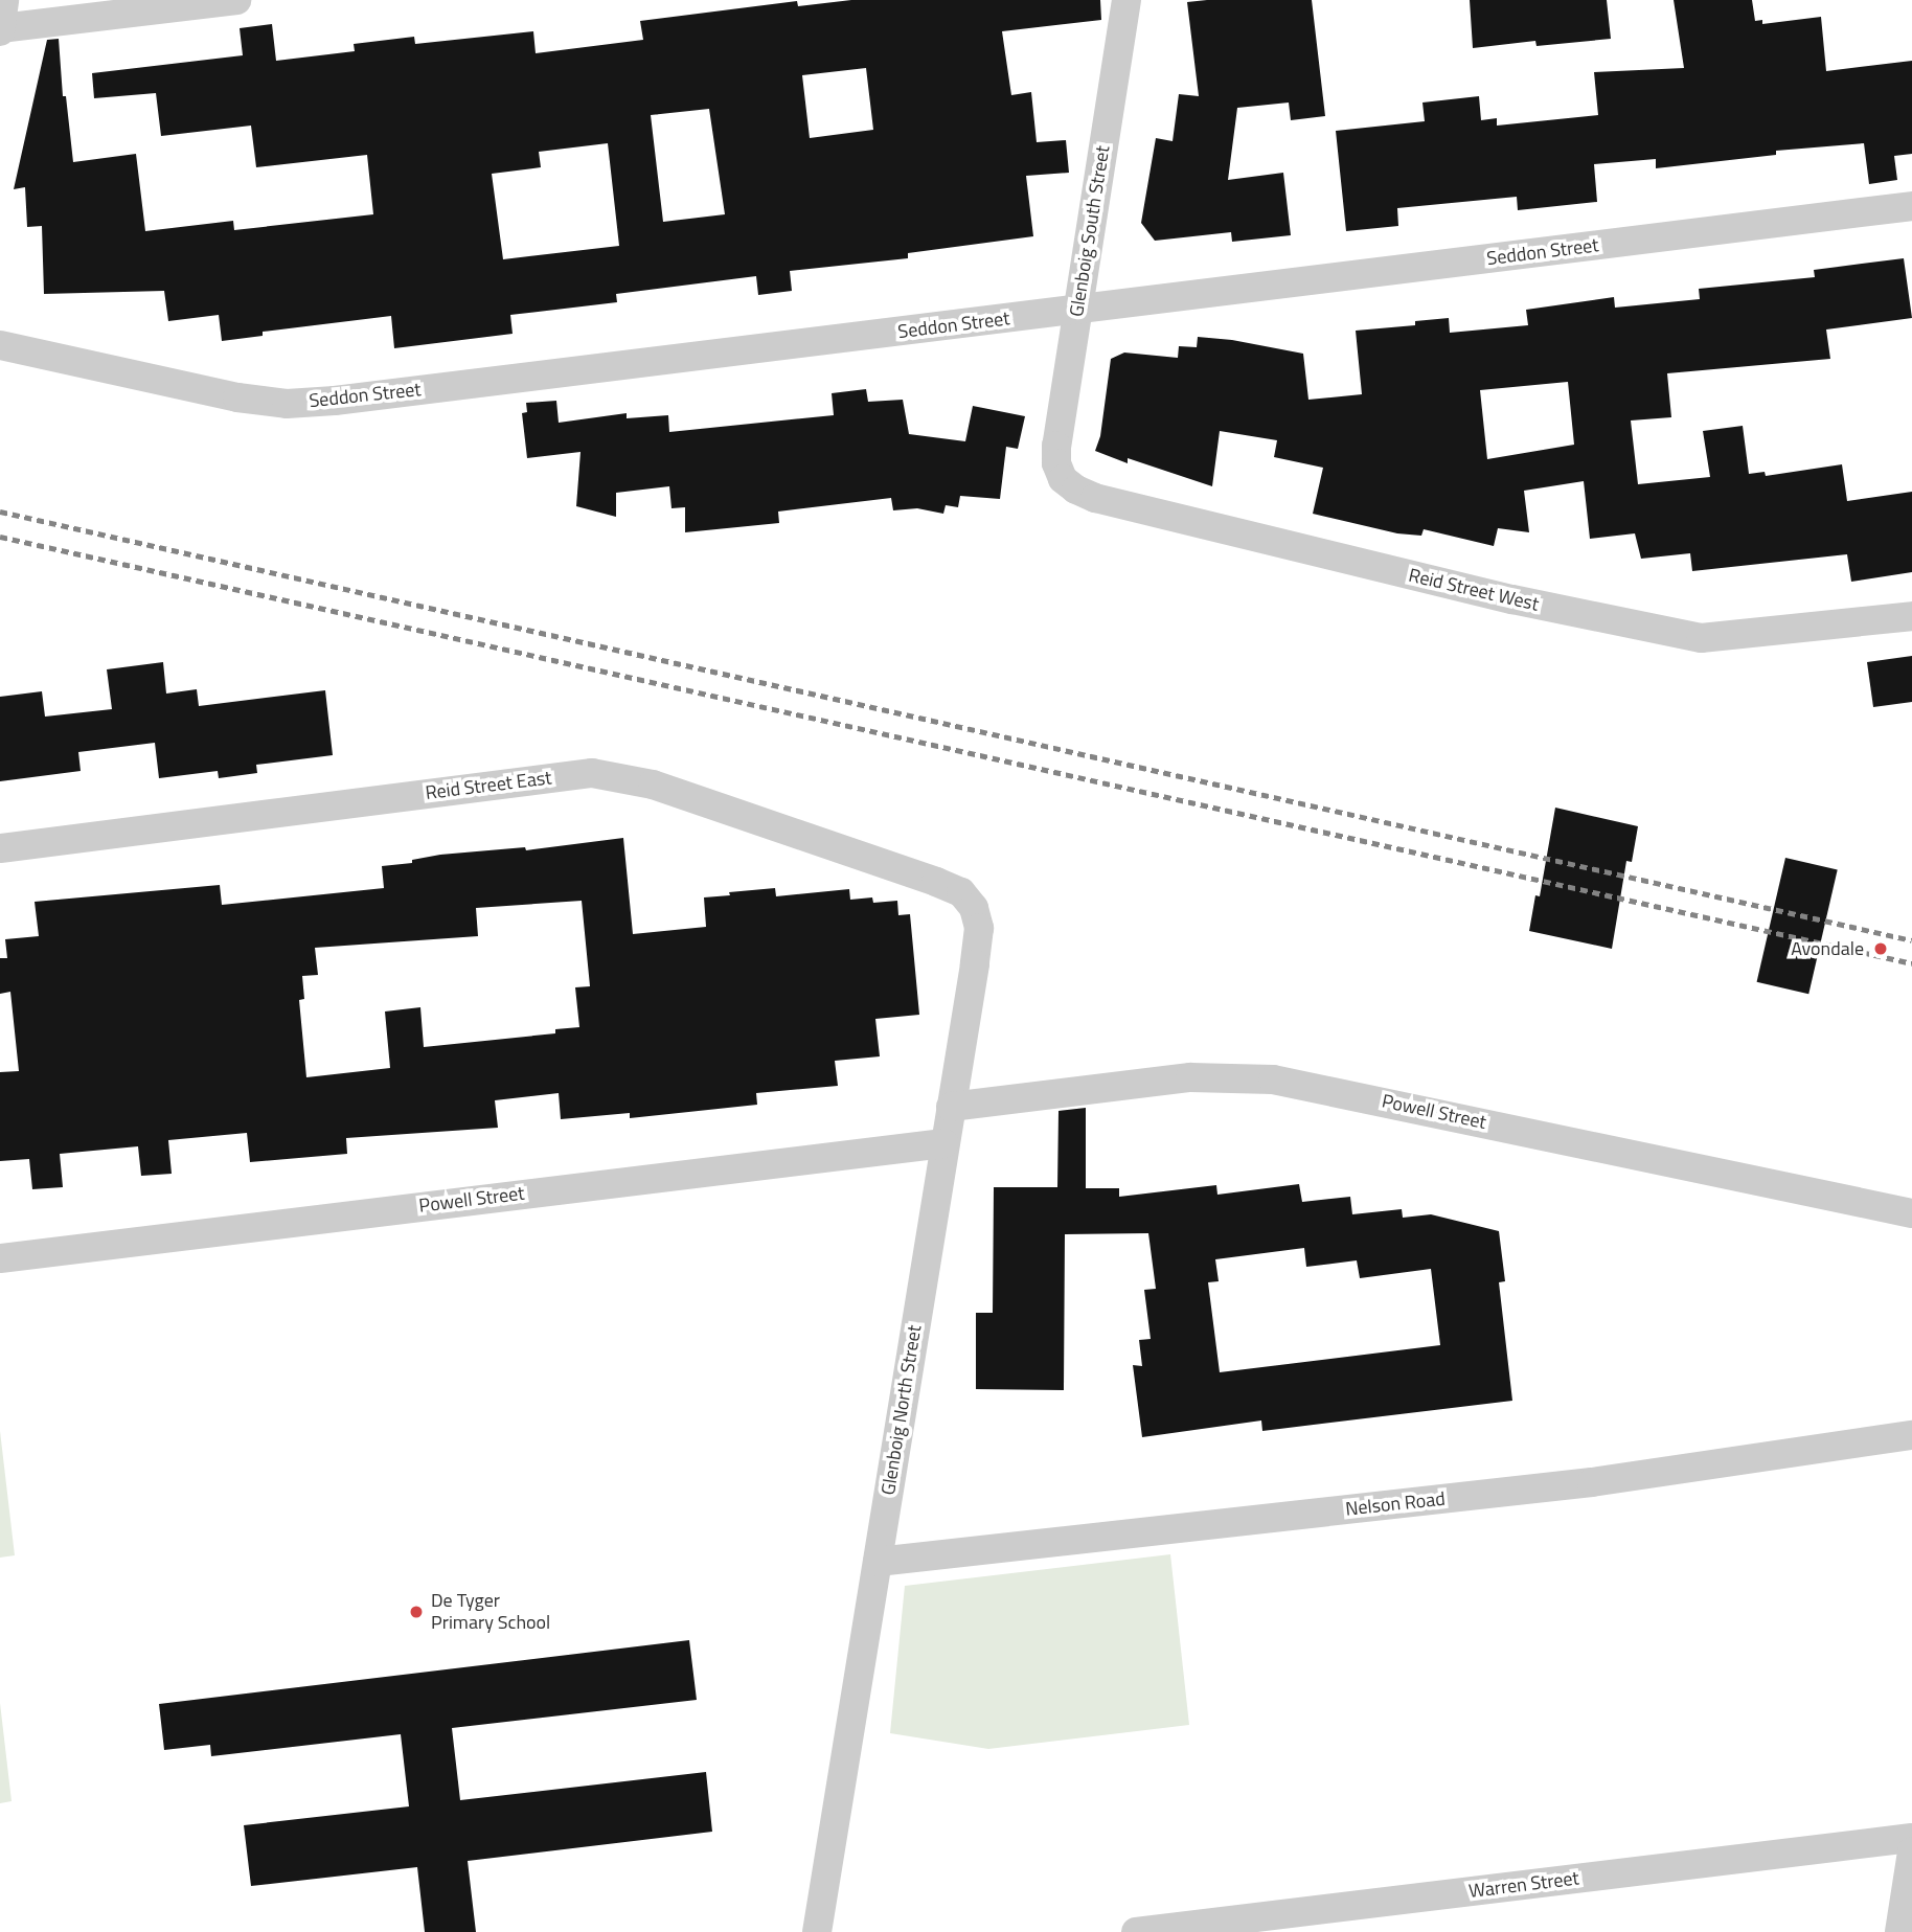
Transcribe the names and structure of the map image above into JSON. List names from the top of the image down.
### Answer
{
  "streets": {
    "street": [
      "Glenboig South Street",
      "Seddon Street",
      "Reid Street West",
      "Reid Street East",
      "Powell Street",
      "Glenboig North Street",
      "Nelson Road",
      "Warren Street"
    ]
  },
  "crossings": [
    ["Glenboig South Street", "Seddon Street"],
    ["Glenboig South Street", "Reid Street West"],
    ["Reid Street East", "Glenboig North Street"],
    ["Powell Street", "Glenboig North Street"],
    ["Glenboig North Street", "Nelson Road"]
  ],
  "places": ["Avondale", "De Tyger Primary School"]
}
